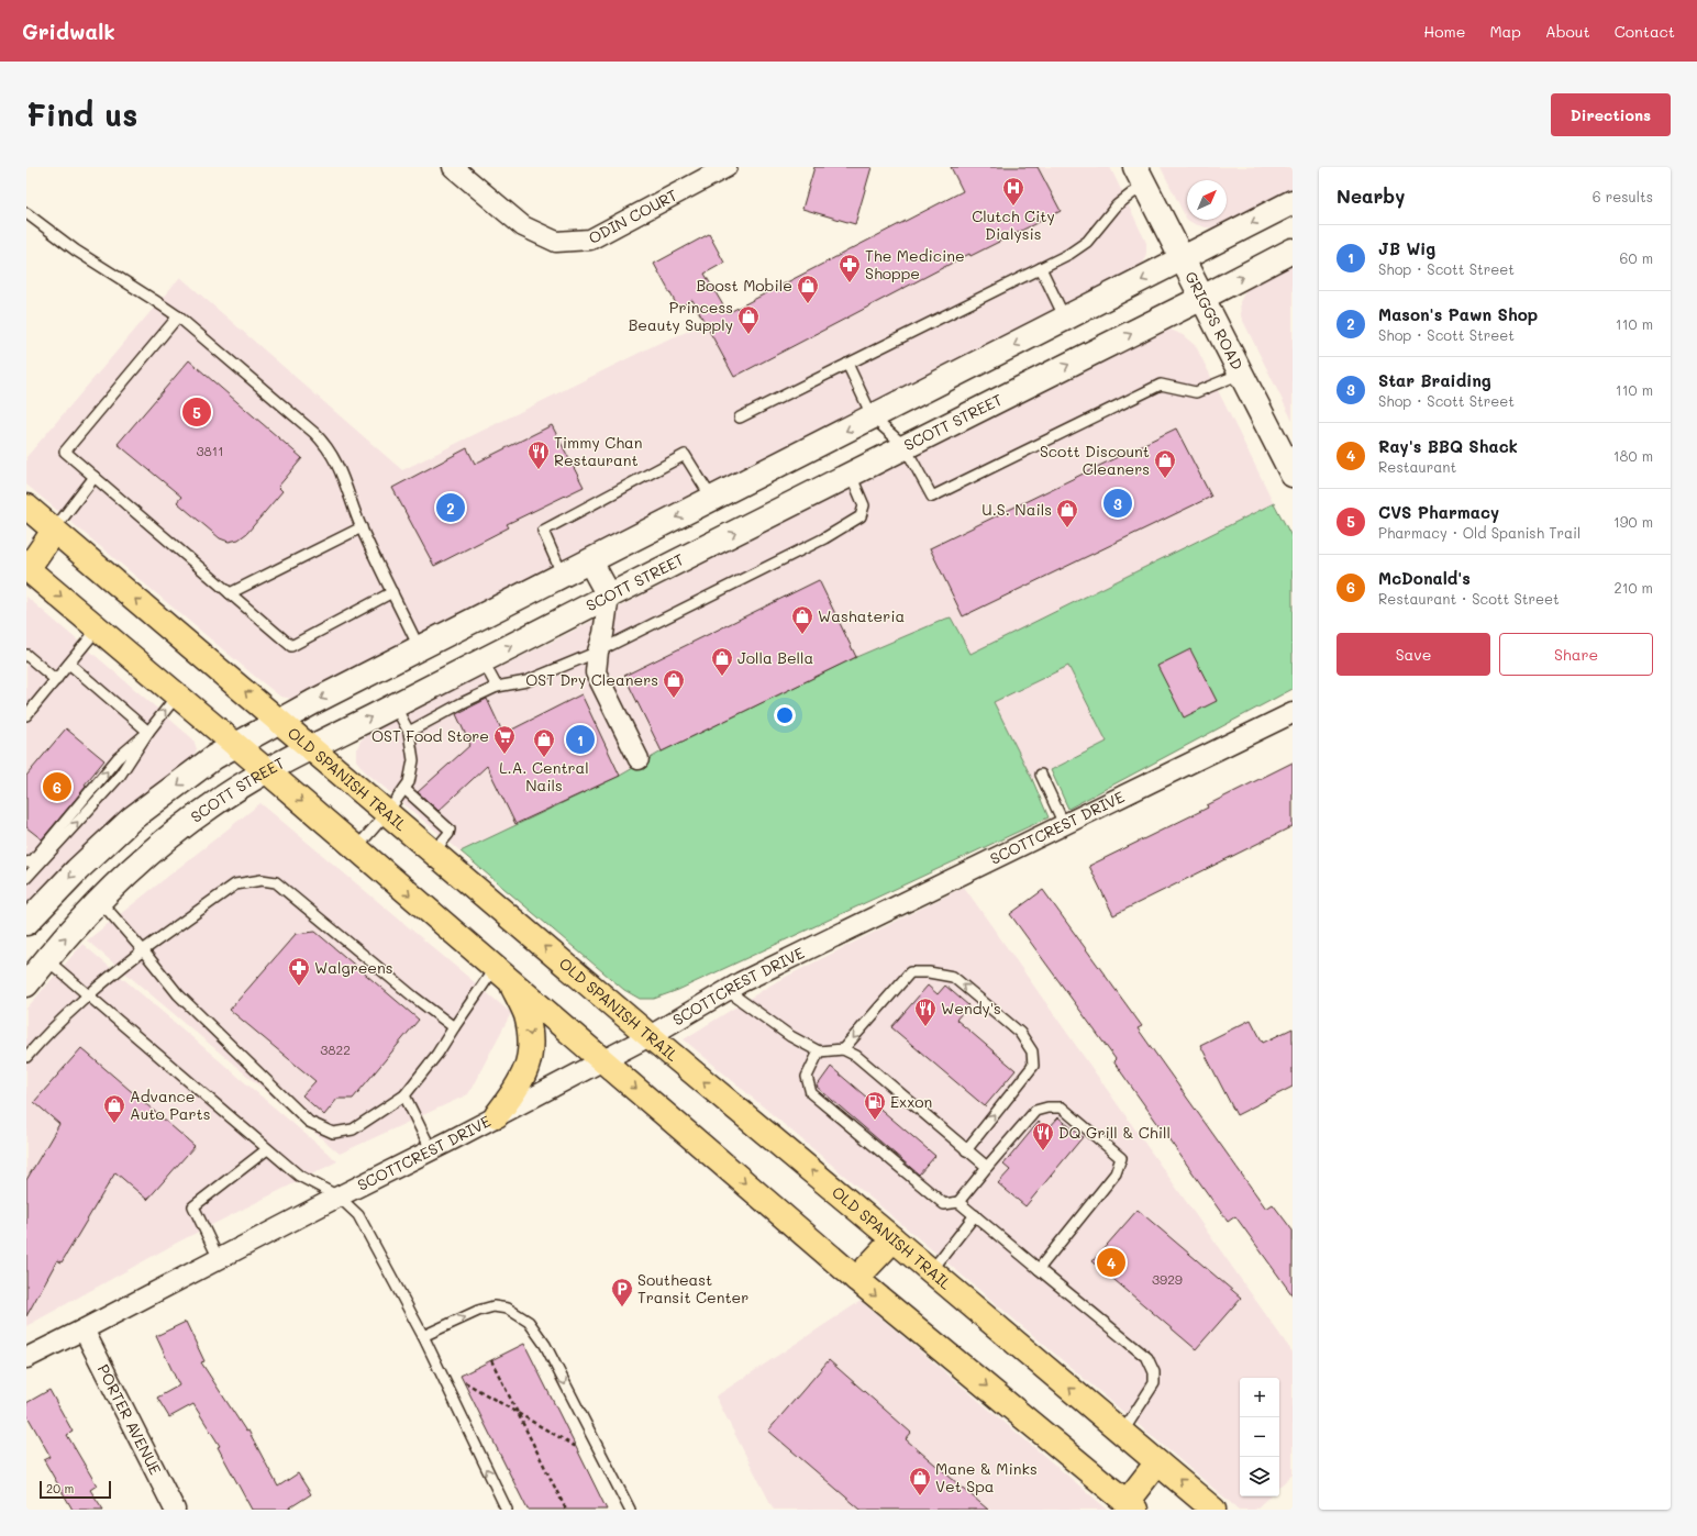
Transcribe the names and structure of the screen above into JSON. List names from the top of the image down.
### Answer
{
  "streets": {
    "main road": ["GRIGGS ROAD", "SCOTT STREET", "OLD SPANISH TRAIL"],
    "street": ["ODIN COURT", "SCOTTCREST DRIVE", "PORTER AVENUE"]
  },
  "crossings": [
    ["GRIGGS ROAD", "SCOTT STREET"],
    ["SCOTT STREET", "OLD SPANISH TRAIL"],
    ["OLD SPANISH TRAIL", "SCOTTCREST DRIVE"],
    ["SCOTTCREST DRIVE", "PORTER AVENUE"]
  ],
  "places": {
    "hospital": ["Clutch City Dialysis"],
    "pharmacy": ["The Medicine Shoppe", "Walgreens"],
    "shop": [
      "Boost Mobile",
      "Princess Beauty Supply",
      "Scott Discount Cleaners",
      "U.S. Nails",
      "Washateria",
      "Jolla Bella",
      "OST Dry Cleaners",
      "L.A. Central Nails",
      "Advance Auto Parts",
      "Mane & Minks Vet Spa"
    ],
    "restaurant": ["Timmy Chan Restaurant", "Wendy's", "DQ Grill & Chill"],
    "supermarket": ["OST Food Store"],
    "fuel station": ["Exxon"],
    "parking": ["Southeast Transit Center"]
  },
  "house_numbers": ["3811", "3822", "3929"],
  "scale_bar": "20 m",
  "north": "top right",
  "page": {
    "header": "Gridwalk",
    "nav": [
      "Home",
      "Map",
      "About",
      "Contact"
    ],
    "buttons": [
      "Directions",
      ["Save", "Share"]
    ],
    "title": "Find us",
    "heading": ["Nearby", "6 results"],
    "list": [
      {
        "mark": "1",
        "name": "JB Wig",
        "note": "Shop · Scott Street",
        "value": "60 m"
      },
      {
        "mark": "2",
        "name": "Mason's Pawn Shop",
        "note": "Shop · Scott Street",
        "value": "110 m"
      },
      {
        "mark": "3",
        "name": "Star Braiding",
        "note": "Shop · Scott Street",
        "value": "110 m"
      },
      {
        "mark": "4",
        "name": "Ray's BBQ Shack",
        "note": "Restaurant",
        "value": "180 m"
      },
      {
        "mark": "5",
        "name": "CVS Pharmacy",
        "note": "Pharmacy · Old Spanish Trail",
        "value": "190 m"
      },
      {
        "mark": "6",
        "name": "McDonald's",
        "note": "Restaurant · Scott Street",
        "value": "210 m"
      }
    ],
    "pins": [
      "5",
      "3",
      "2",
      "1",
      "6",
      "4"
    ],
    "map_buttons": ["+", "−"],
    "scale": "20 m"
  }
}
